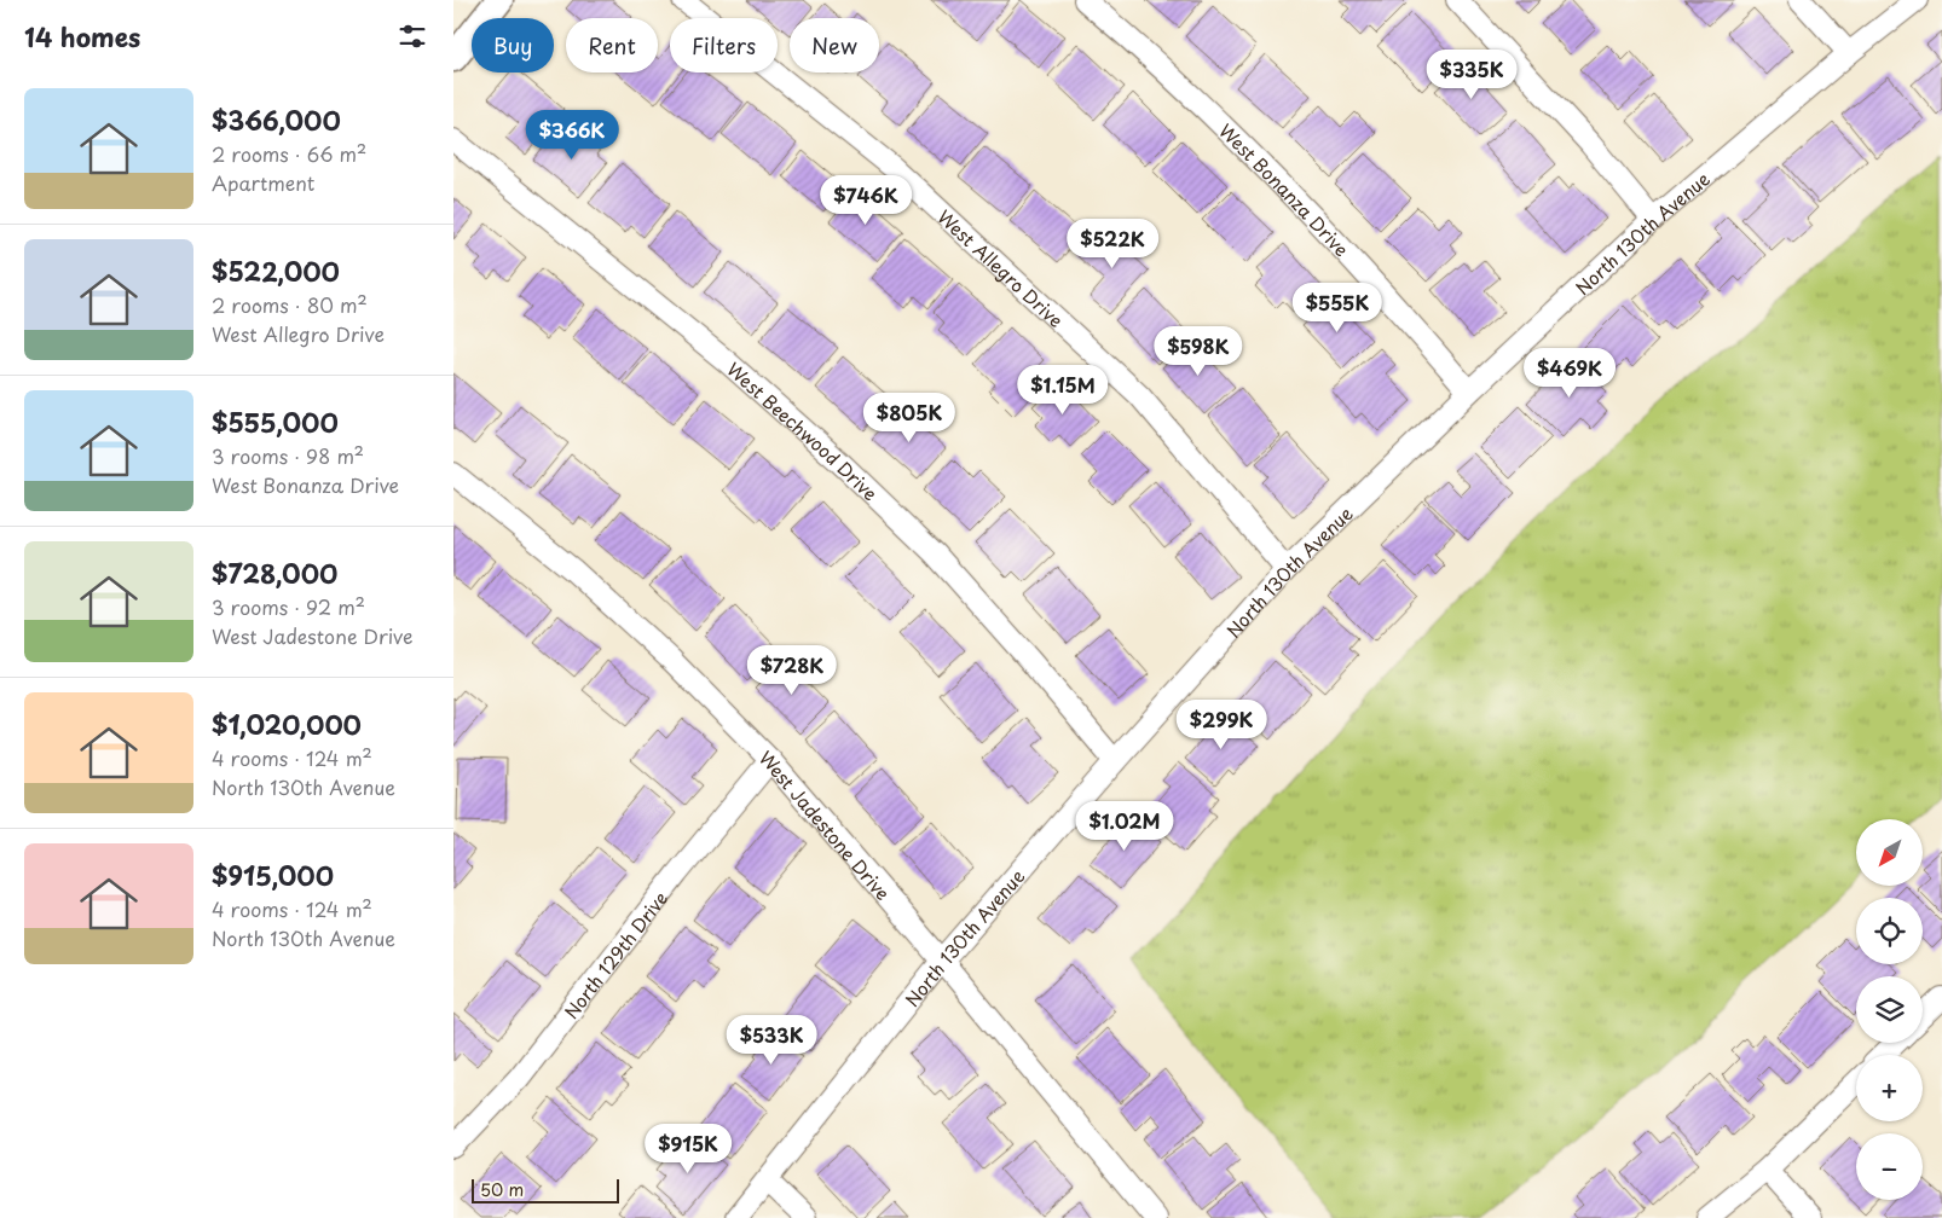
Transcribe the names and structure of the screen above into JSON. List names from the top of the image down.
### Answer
{
  "streets": {
    "street": [
      "West Bonanza Drive",
      "North 130th Avenue",
      "West Allegro Drive",
      "West Beechwood Drive",
      "West Jadestone Drive",
      "North 129th Drive"
    ]
  },
  "crossings": [
    ["West Bonanza Drive", "North 130th Avenue"],
    ["North 130th Avenue", "West Allegro Drive"],
    ["North 130th Avenue", "West Beechwood Drive"],
    ["North 130th Avenue", "West Jadestone Drive"],
    ["West Jadestone Drive", "North 129th Drive"]
  ],
  "scale_bar": "50 m",
  "north": "bottom left",
  "page": {
    "heading": "14 homes",
    "chip": [
      "Buy",
      "Rent",
      "Filters",
      "New"
    ],
    "price": [
      "$335K",
      "$366K",
      "$746K",
      "$522K",
      "$555K",
      "$598K",
      "$469K",
      "$1.15M",
      "$805K",
      "$728K",
      "$299K",
      "$1.02M",
      "$533K",
      "$915K"
    ],
    "list": [
      {
        "name": "$366,000",
        "note": "2 rooms · 66 m² · Apartment"
      },
      {
        "name": "$522,000",
        "note": "2 rooms · 80 m² · West Allegro Drive"
      },
      {
        "name": "$555,000",
        "note": "3 rooms · 98 m² · West Bonanza Drive"
      },
      {
        "name": "$728,000",
        "note": "3 rooms · 92 m² · West Jadestone Drive"
      },
      {
        "name": "$1,020,000",
        "note": "4 rooms · 124 m² · North 130th Avenue"
      },
      {
        "name": "$915,000",
        "note": "4 rooms · 124 m² · North 130th Avenue"
      }
    ],
    "map_buttons": ["+", "−"],
    "scale": "50 m"
  }
}
